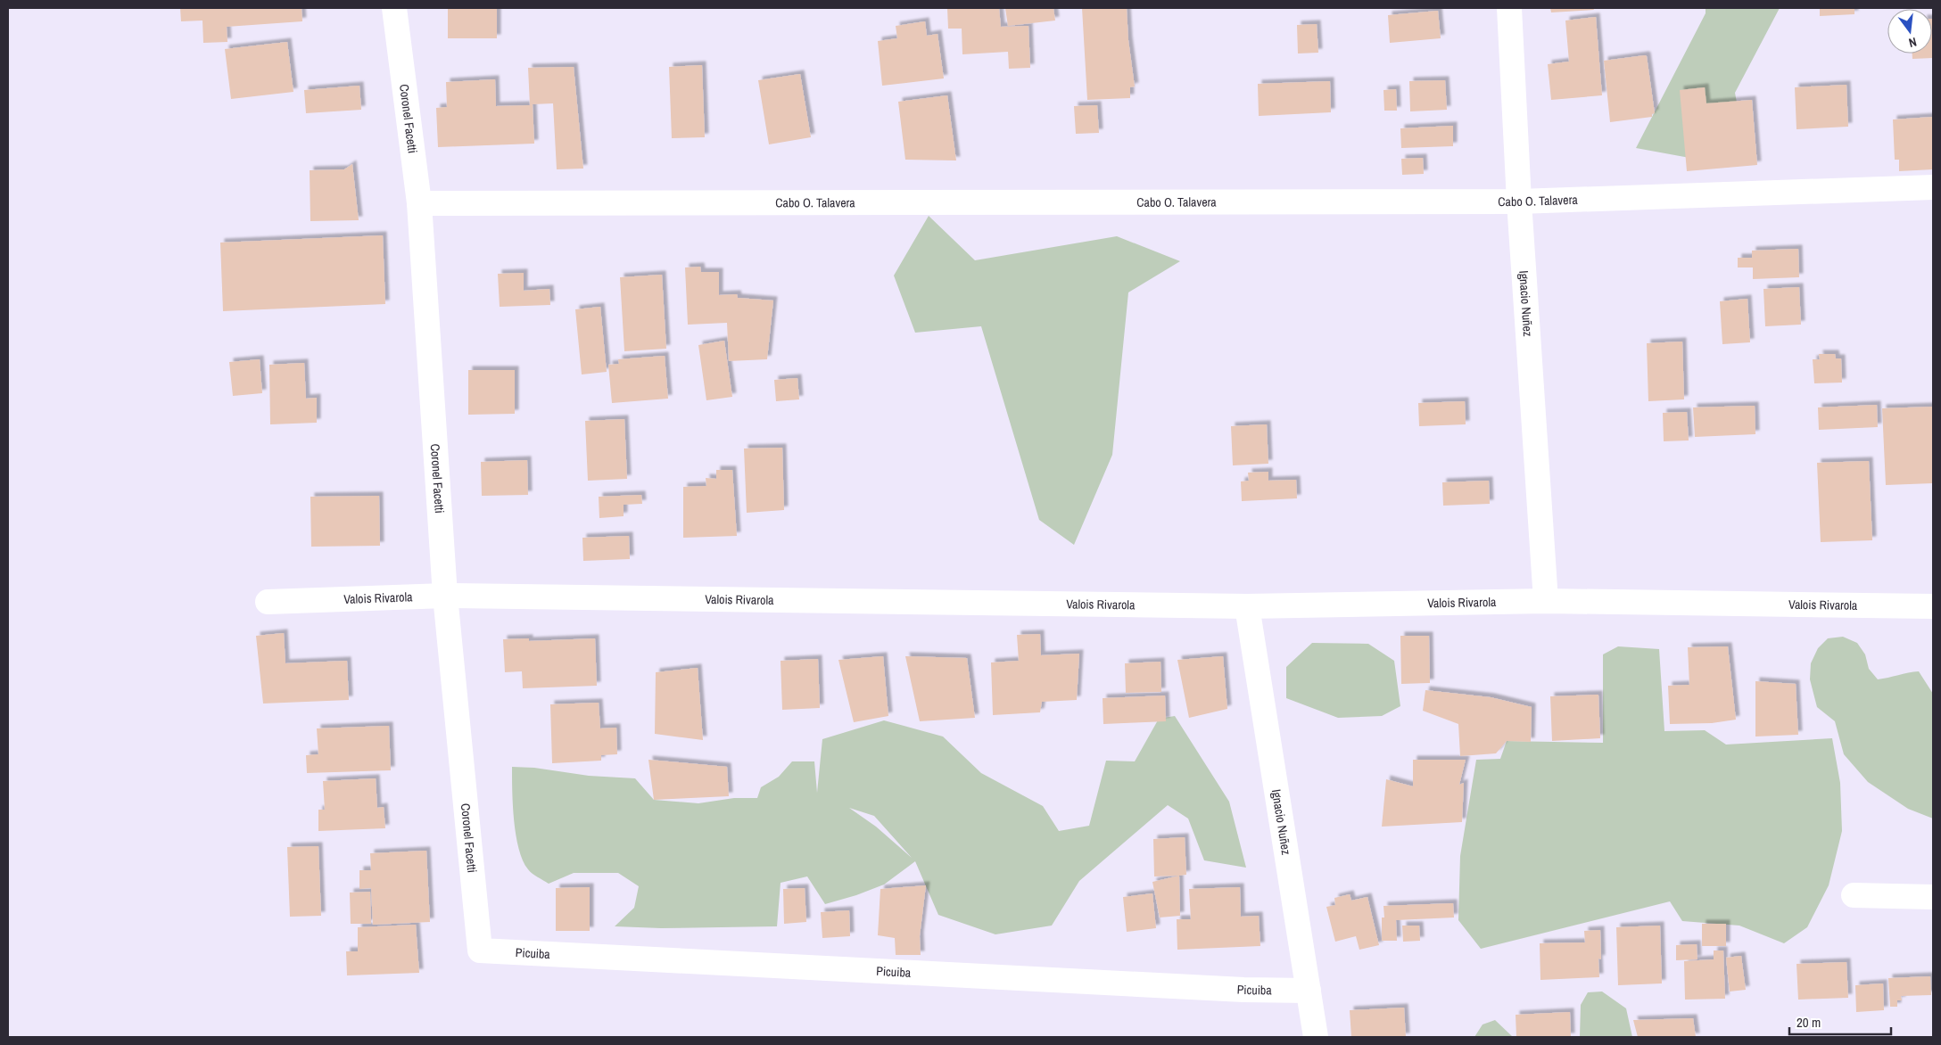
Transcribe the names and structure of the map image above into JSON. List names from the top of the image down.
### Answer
{
  "streets": {
    "street": [
      "Coronel Facetti",
      "Cabo O. Talavera",
      "Ignacio Nuñez",
      "Valois Rivarola",
      "Picuiba"
    ]
  },
  "crossings": [
    ["Coronel Facetti", "Cabo O. Talavera"],
    ["Coronel Facetti", "Valois Rivarola"],
    ["Coronel Facetti", "Picuiba"],
    ["Cabo O. Talavera", "Ignacio Nuñez"],
    ["Ignacio Nuñez", "Valois Rivarola"],
    ["Ignacio Nuñez", "Picuiba"]
  ],
  "scale_bar": "20 m",
  "north": "bottom"
}
